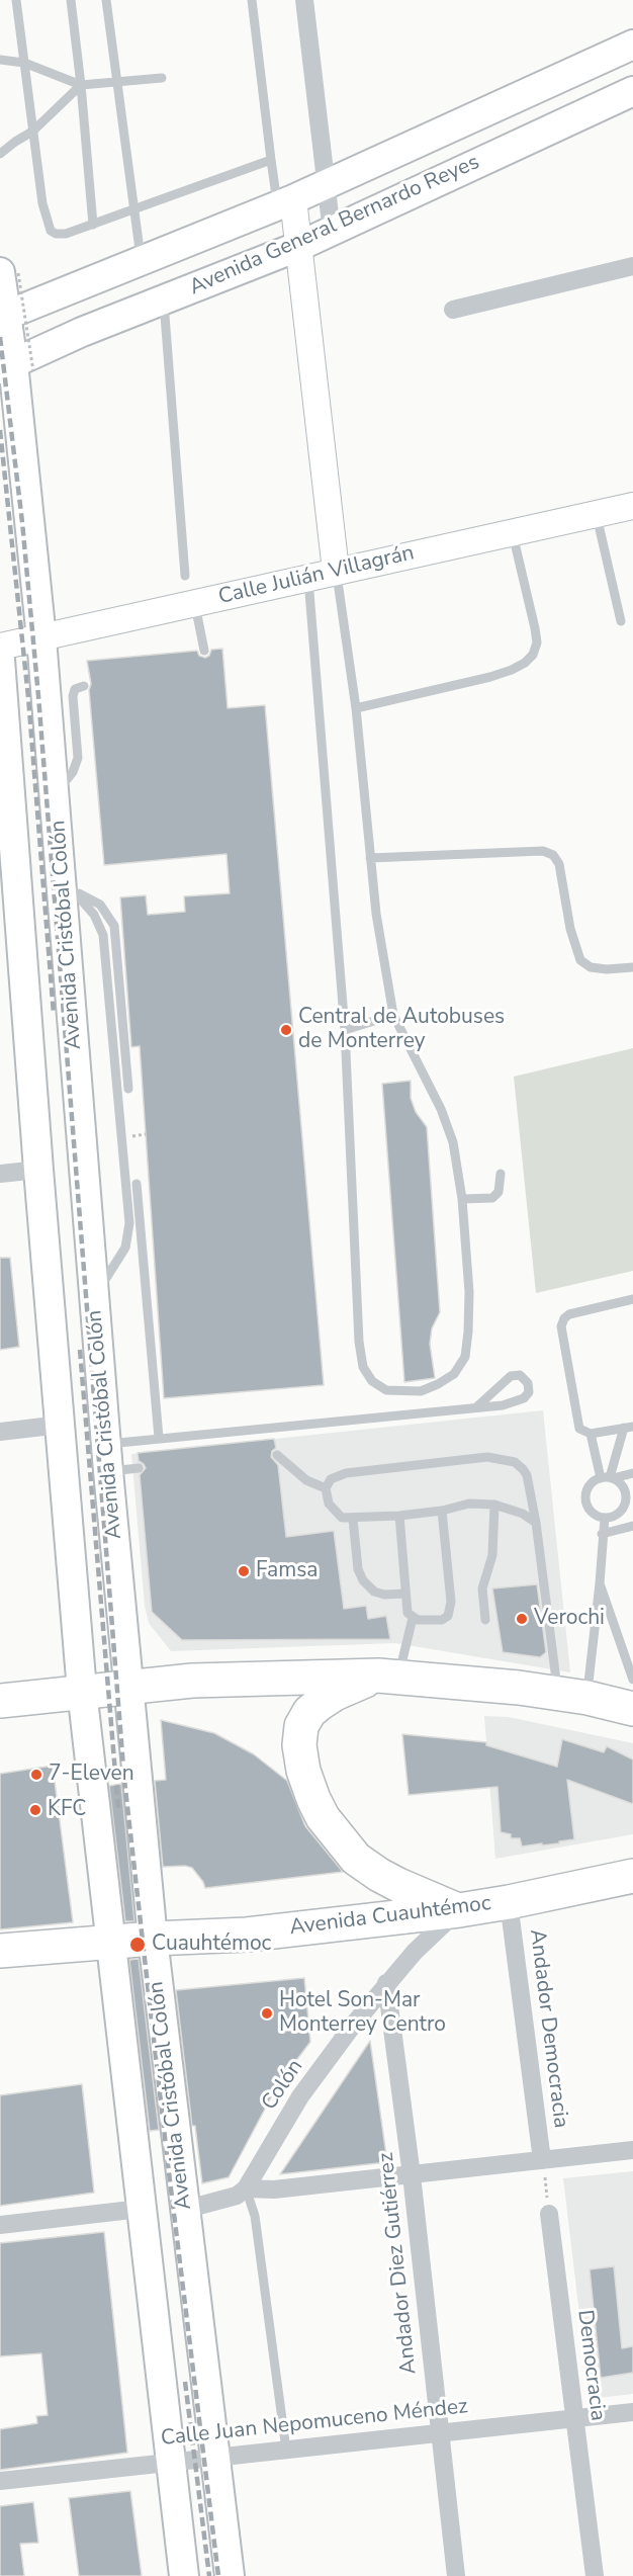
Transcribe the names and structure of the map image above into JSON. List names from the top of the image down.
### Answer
{
  "streets": {
    "highway": ["Avenida Cuauhtémoc"],
    "main road": ["Avenida General Bernardo Reyes", "Avenida Cristóbal Colón"],
    "street": [
      "Calle Julián Villagrán",
      "Andador Democracia",
      "Colón",
      "Andador Diez Gutiérrez",
      "Democracia",
      "Calle Juan Nepomuceno Méndez"
    ]
  },
  "crossings": [
    ["Avenida General Bernardo Reyes", "Avenida Cristóbal Colón"],
    ["Calle Julián Villagrán", "Avenida Cristóbal Colón"],
    ["Avenida Cristóbal Colón", "Avenida Cuauhtémoc"],
    ["Avenida Cristóbal Colón", "Calle Juan Nepomuceno Méndez"],
    ["Avenida Cuauhtémoc", "Andador Democracia"],
    ["Avenida Cuauhtémoc", "Colón"],
    ["Colón", "Andador Diez Gutiérrez"],
    ["Andador Diez Gutiérrez", "Calle Juan Nepomuceno Méndez"],
    ["Democracia", "Calle Juan Nepomuceno Méndez"]
  ],
  "places": [
    "Central de Autobuses de Monterrey",
    "Famsa",
    "Verochi",
    "7-Eleven",
    "KFC",
    "Cuauhtémoc",
    "Hotel Son-Mar Monterrey Centro"
  ]
}
